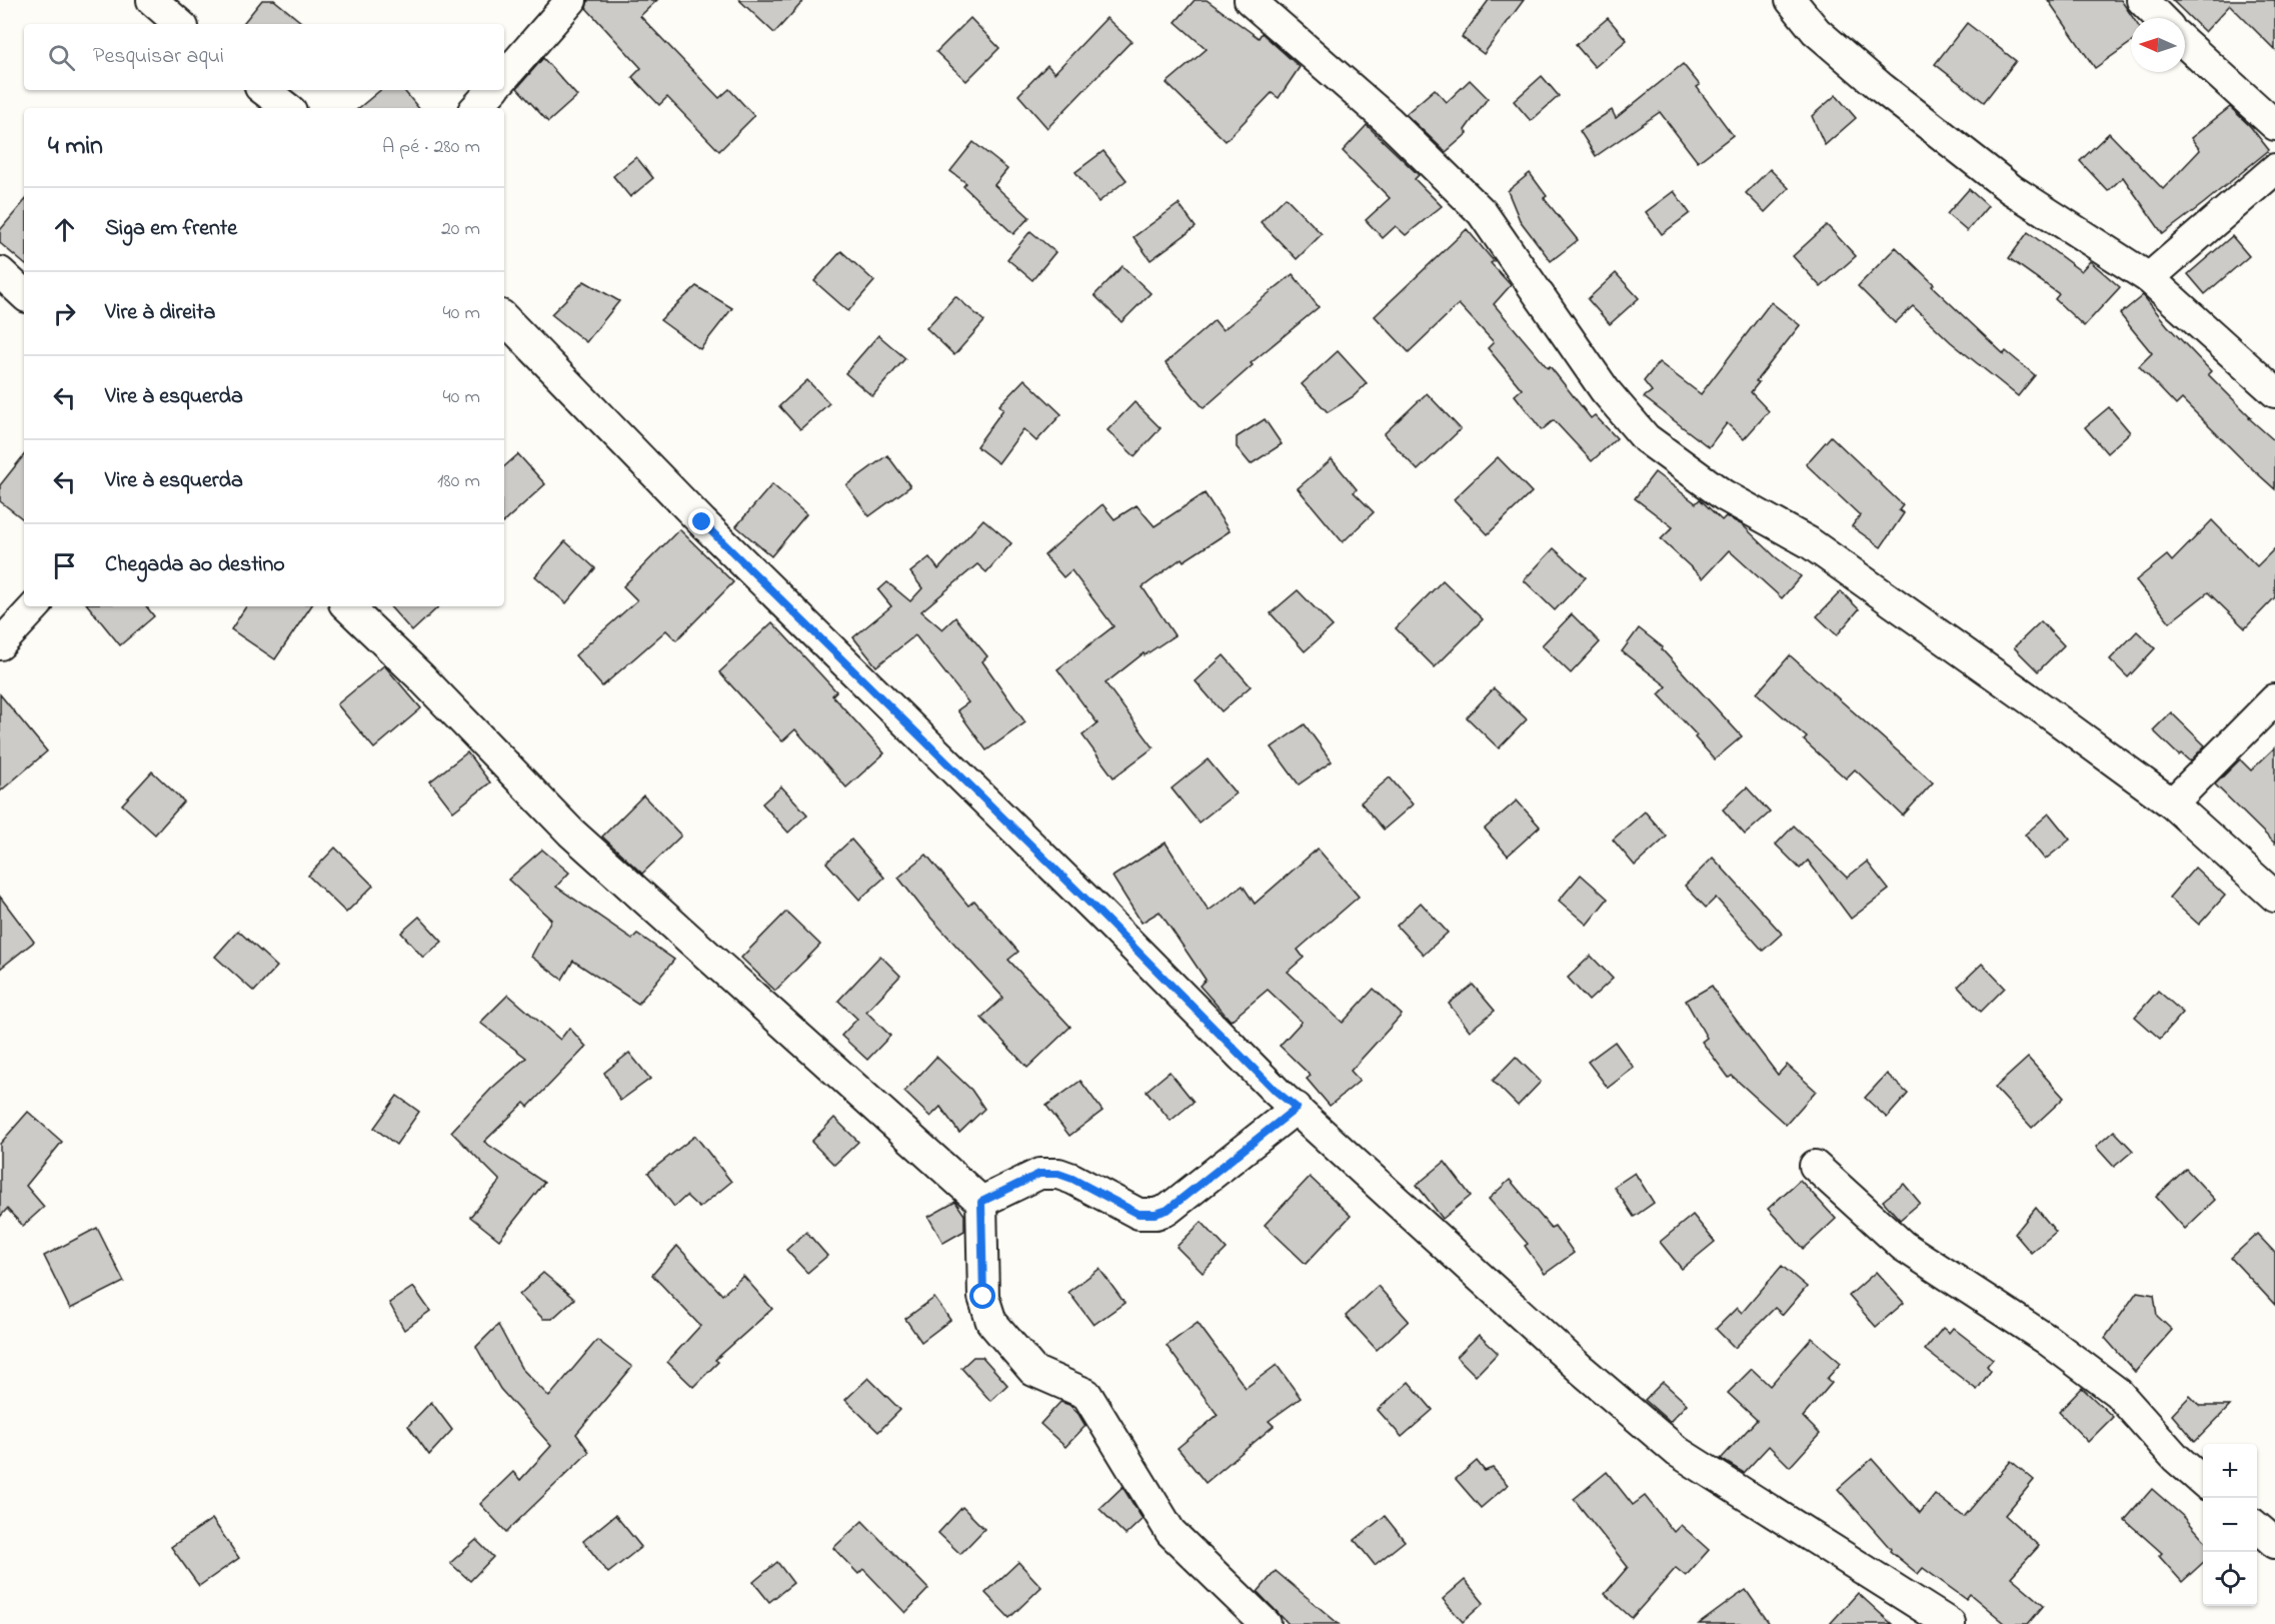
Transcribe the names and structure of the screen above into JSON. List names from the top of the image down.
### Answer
{
  "north": "left",
  "page": {
    "search": "Pesquisar aqui",
    "heading": ["4 min", "A pé · 280 m"],
    "list": [
      ["Siga em frente", "20 m"],
      ["Vire à direita", "40 m"],
      ["Vire à esquerda", "40 m"],
      ["Vire à esquerda", "180 m"],
      "Chegada ao destino"
    ],
    "map_buttons": ["+", "−"]
  }
}
